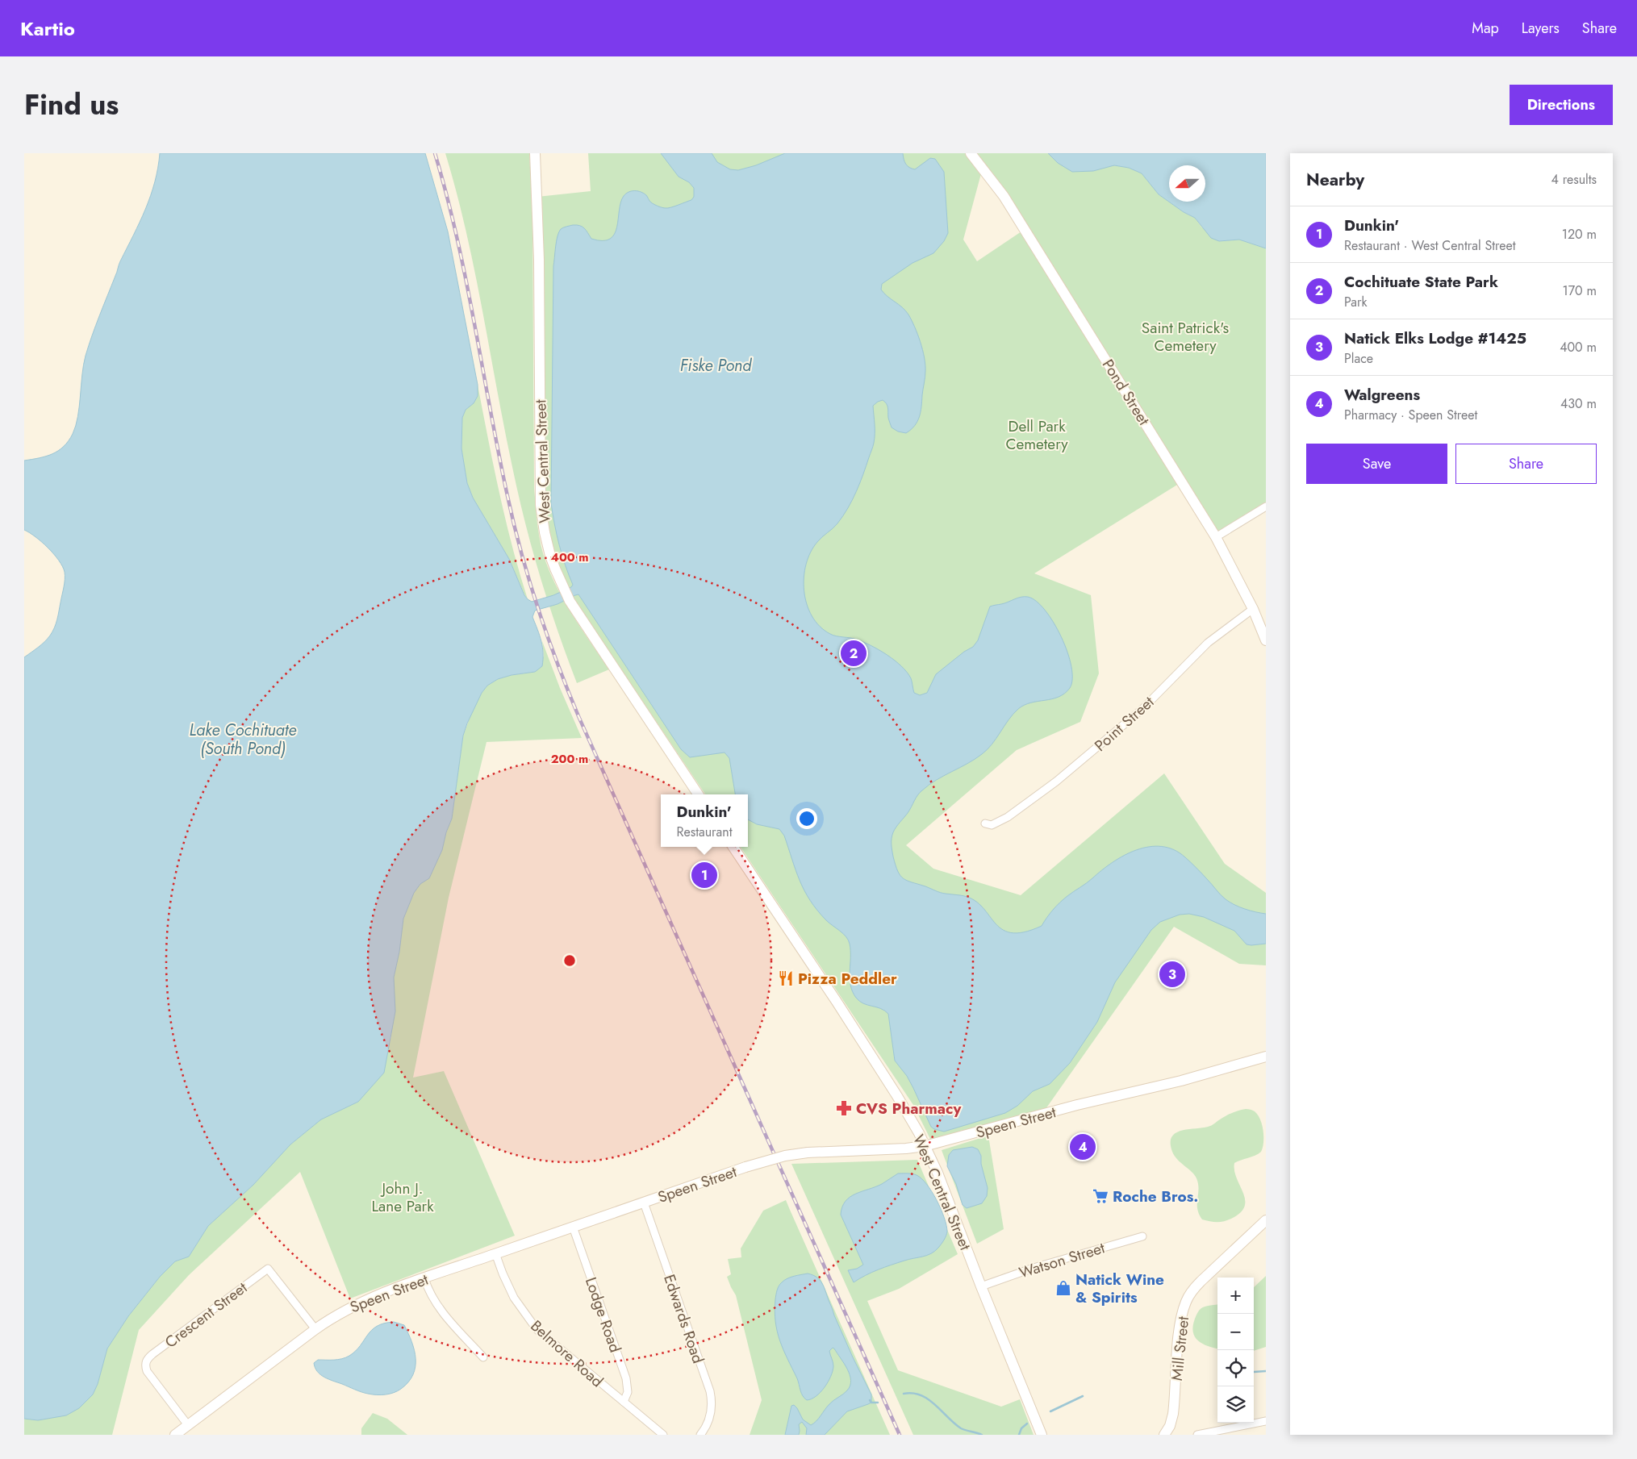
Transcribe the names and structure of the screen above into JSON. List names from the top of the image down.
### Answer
{
  "streets": {
    "street": [
      "Pond Street",
      "West Central Street",
      "Point Street",
      "Speen Street",
      "Watson Street",
      "Crescent Street",
      "Lodge Road",
      "Edwards Road",
      "Mill Street",
      "Belmore Road"
    ]
  },
  "crossings": [
    ["Pond Street", "Point Street"],
    ["West Central Street", "Speen Street"],
    ["West Central Street", "Watson Street"],
    ["Speen Street", "Crescent Street"],
    ["Speen Street", "Lodge Road"],
    ["Speen Street", "Edwards Road"],
    ["Speen Street", "Belmore Road"],
    ["Lodge Road", "Belmore Road"]
  ],
  "water": ["Fiske Pond", "Lake Cochituate (South Pond)"],
  "parks": ["Saint Patrick's Cemetery", "Dell Park Cemetery", "John J. Lane Park"],
  "places": {
    "restaurant": ["Pizza Peddler"],
    "pharmacy": ["CVS Pharmacy"],
    "supermarket": ["Roche Bros."],
    "shop": ["Natick Wine & Spirits"]
  },
  "north": "left",
  "page": {
    "header": "Kartio",
    "nav": ["Map", "Layers", "Share"],
    "title": "Find us",
    "buttons": [
      "Directions",
      ["Save", "Share"]
    ],
    "heading": ["Nearby", "4 results"],
    "list": [
      {
        "mark": "1",
        "name": "Dunkin'",
        "note": "Restaurant · West Central Street",
        "value": "120 m"
      },
      {
        "mark": "2",
        "name": "Cochituate State Park",
        "note": "Park",
        "value": "170 m"
      },
      {
        "mark": "3",
        "name": "Natick Elks Lodge #1425",
        "note": "Place",
        "value": "400 m"
      },
      {
        "mark": "4",
        "name": "Walgreens",
        "note": "Pharmacy · Speen Street",
        "value": "430 m"
      }
    ],
    "pins": [
      "2",
      "1",
      "3",
      "4"
    ],
    "popup": ["Dunkin'", "Restaurant"],
    "map_buttons": ["+", "−"]
  },
  "rings": ["400 m", "200 m"]
}
